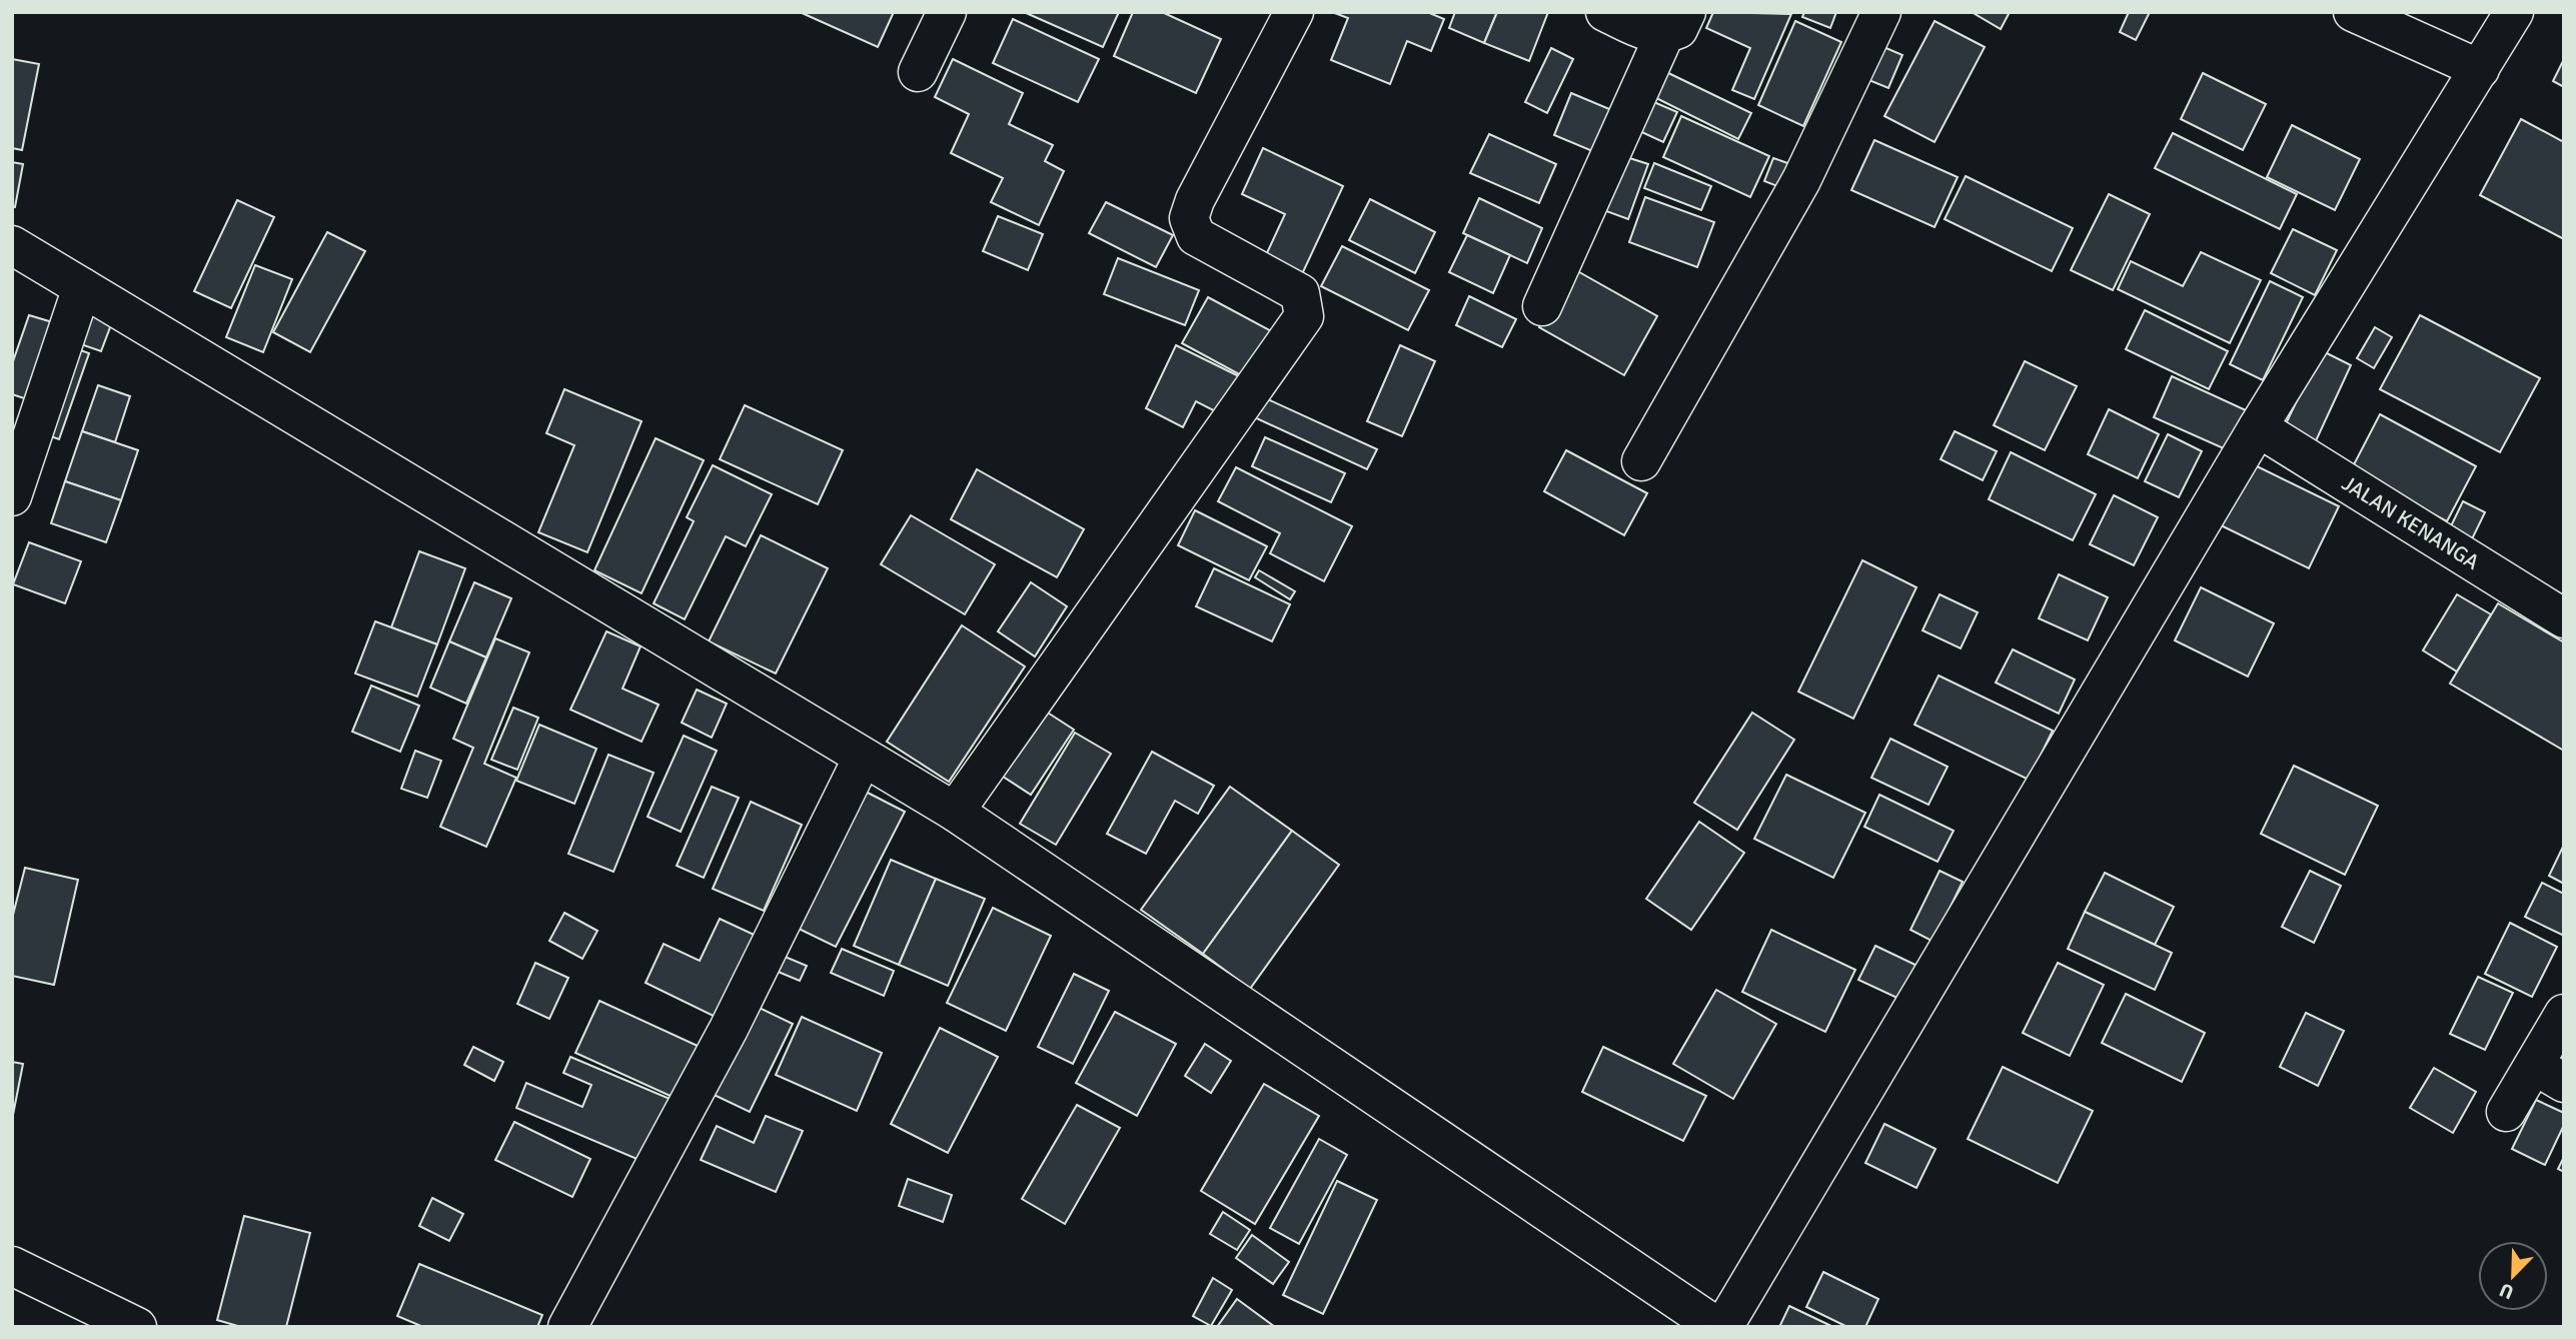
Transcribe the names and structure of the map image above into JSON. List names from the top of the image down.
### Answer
{
  "streets": {
    "street": ["JALAN KENANGA"]
  },
  "north": "bottom left"
}
